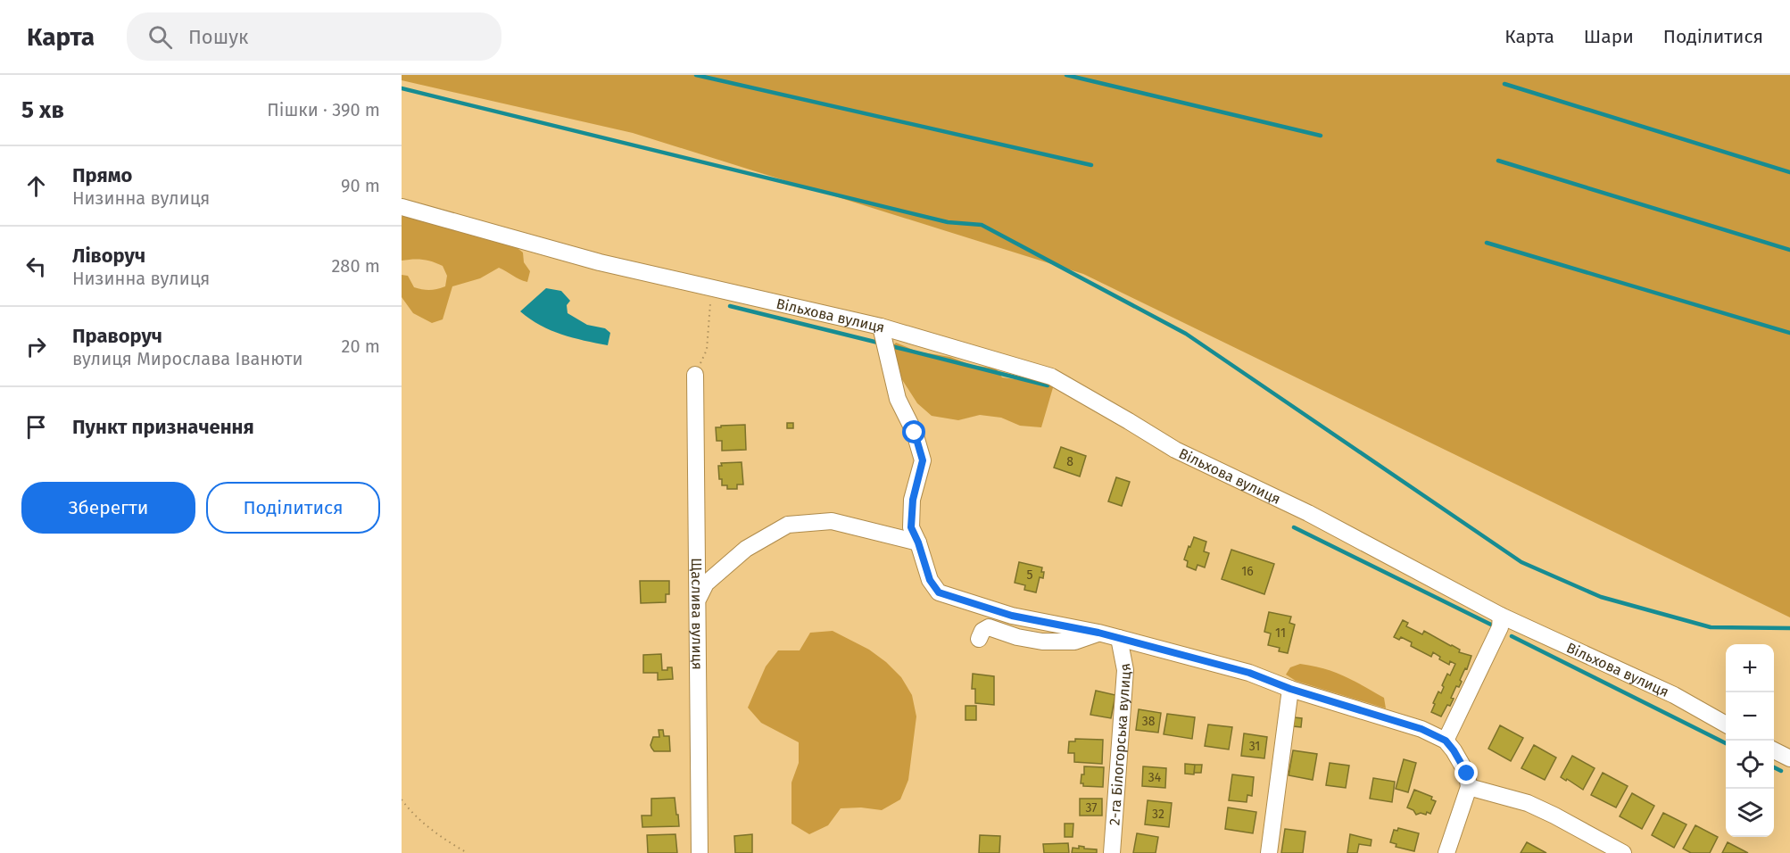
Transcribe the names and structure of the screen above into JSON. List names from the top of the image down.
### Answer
{
  "streets": {
    "street": ["Вільхова вулиця", "Щаслива вулиця", "2-га Білогорська вулиця"]
  },
  "house_numbers": [
    "8",
    "16",
    "5",
    "11",
    "38",
    "31",
    "34",
    "37",
    "32"
  ],
  "page": {
    "header": "Карта",
    "search": "Пошук",
    "nav": ["Карта", "Шари", "Поділитися"],
    "heading": ["5 хв", "Пішки · 390 m"],
    "list": [
      ["Прямо", "Низинна вулиця", "90 m"],
      ["Ліворуч", "Низинна вулиця", "280 m"],
      ["Праворуч", "вулиця Мирослава Іванюти", "20 m"],
      "Пункт призначення"
    ],
    "buttons": ["Зберегти", "Поділитися"],
    "map_buttons": ["+", "−"]
  }
}
